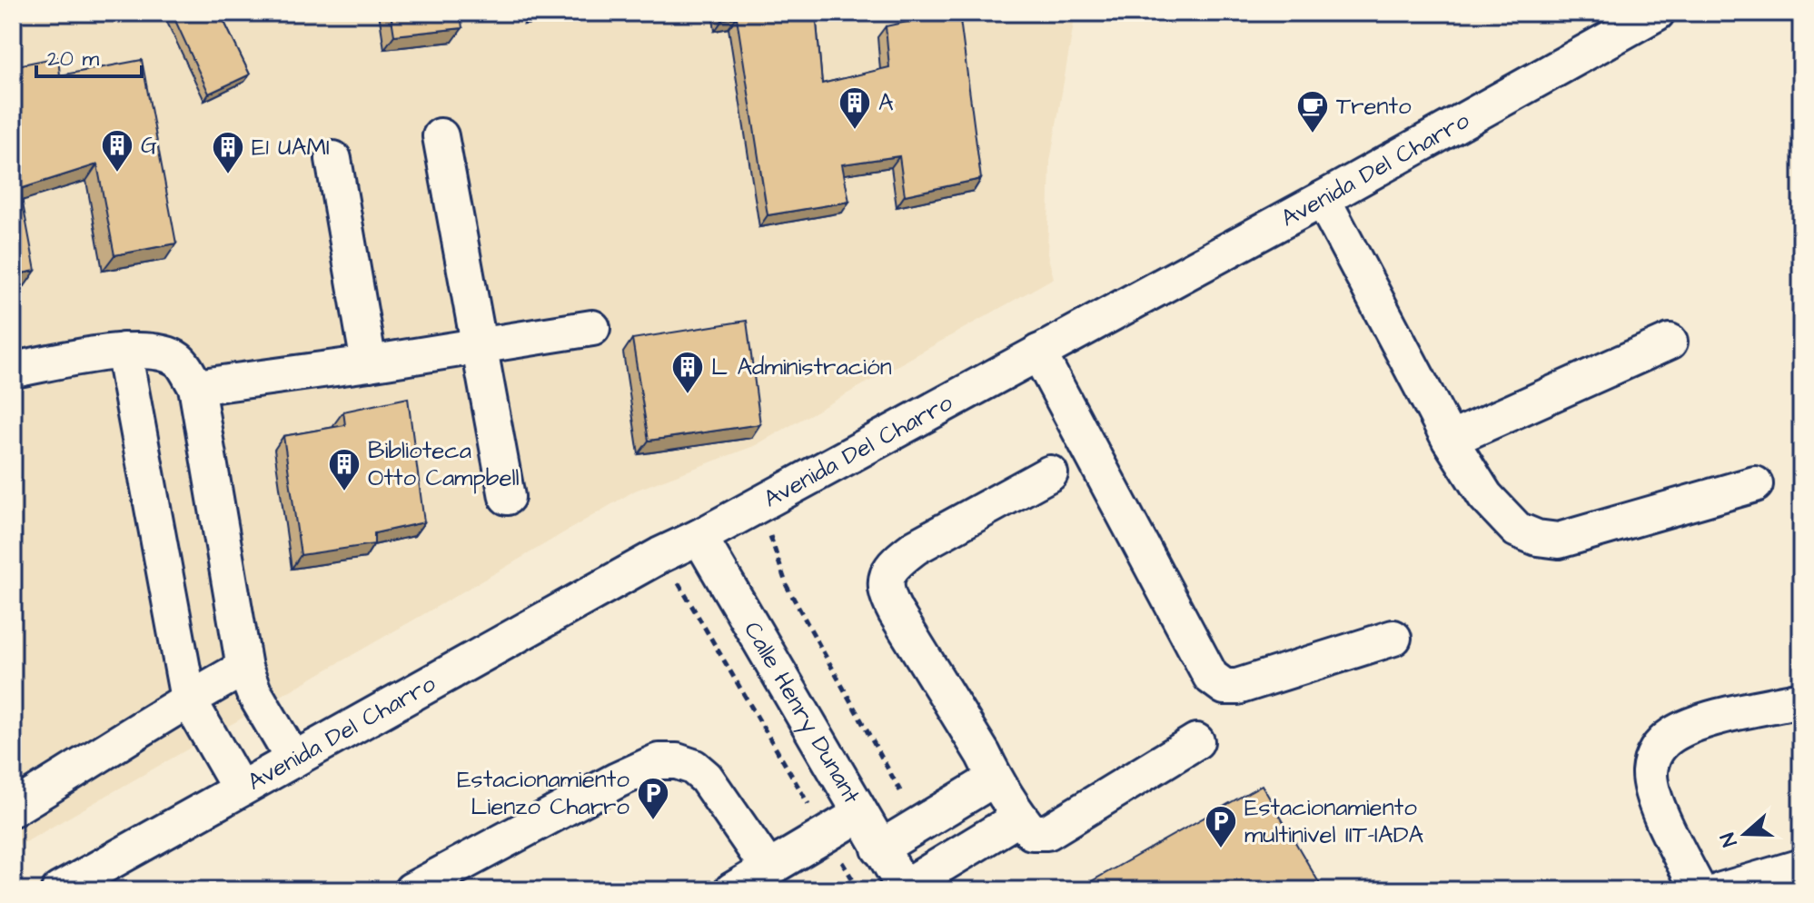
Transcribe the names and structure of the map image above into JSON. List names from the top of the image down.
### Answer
{
  "streets": {
    "street": ["Avenida Del Charro", "Calle Henry Dunant"]
  },
  "crossings": [
    ["Avenida Del Charro", "Calle Henry Dunant"]
  ],
  "places": {
    "building": [
      "A",
      "G",
      "E1 UAMI",
      "L Administración",
      "Biblioteca Otto Campbell"
    ],
    "cafe": ["Trento"],
    "parking": ["Estacionamiento Lienzo Charro", "Estacionamiento multinivel IIT-IADA"]
  },
  "scale_bar": "20 m",
  "north": "left"
}
